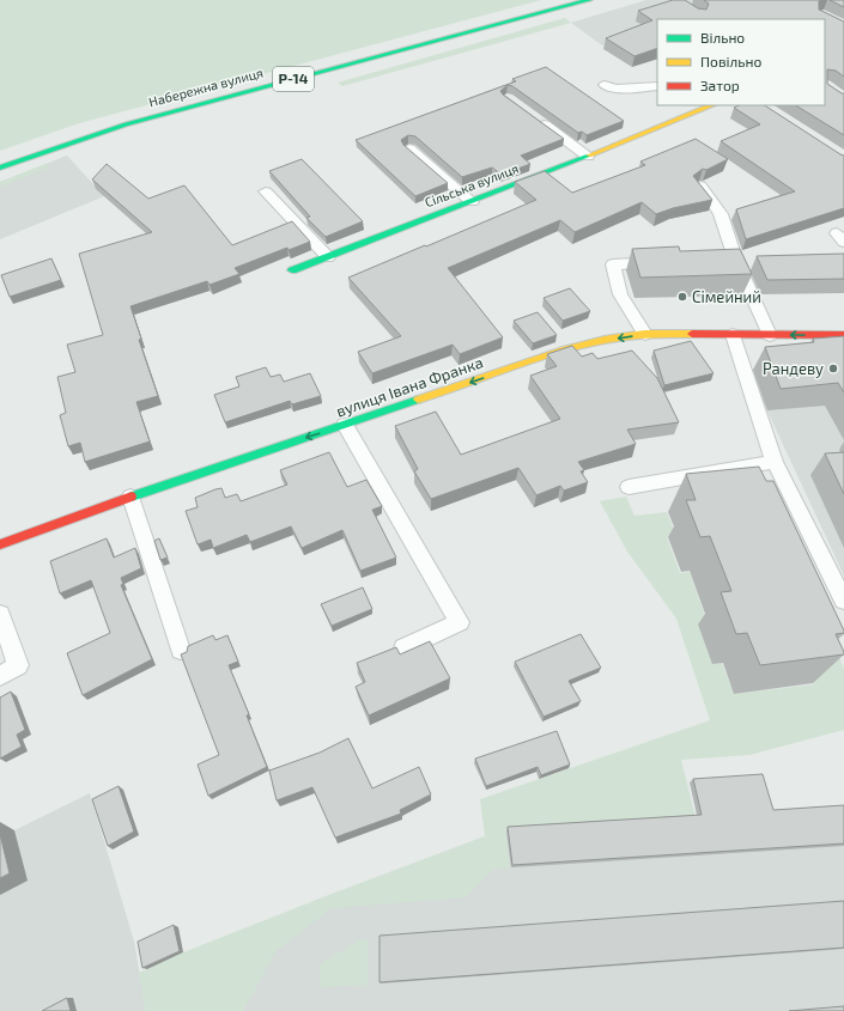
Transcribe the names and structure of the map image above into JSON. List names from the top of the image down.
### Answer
{
  "streets": {
    "street": [
      "Р-14",
      "Набережна вулиця",
      "Сільська вулиця",
      "вулиця Івана Франка"
    ]
  },
  "one_way": ["вулиця Івана Франка"],
  "places": ["Сімейний", "Рандеву"],
  "legend": ["Вільно", "Повільно", "Затор"]
}
